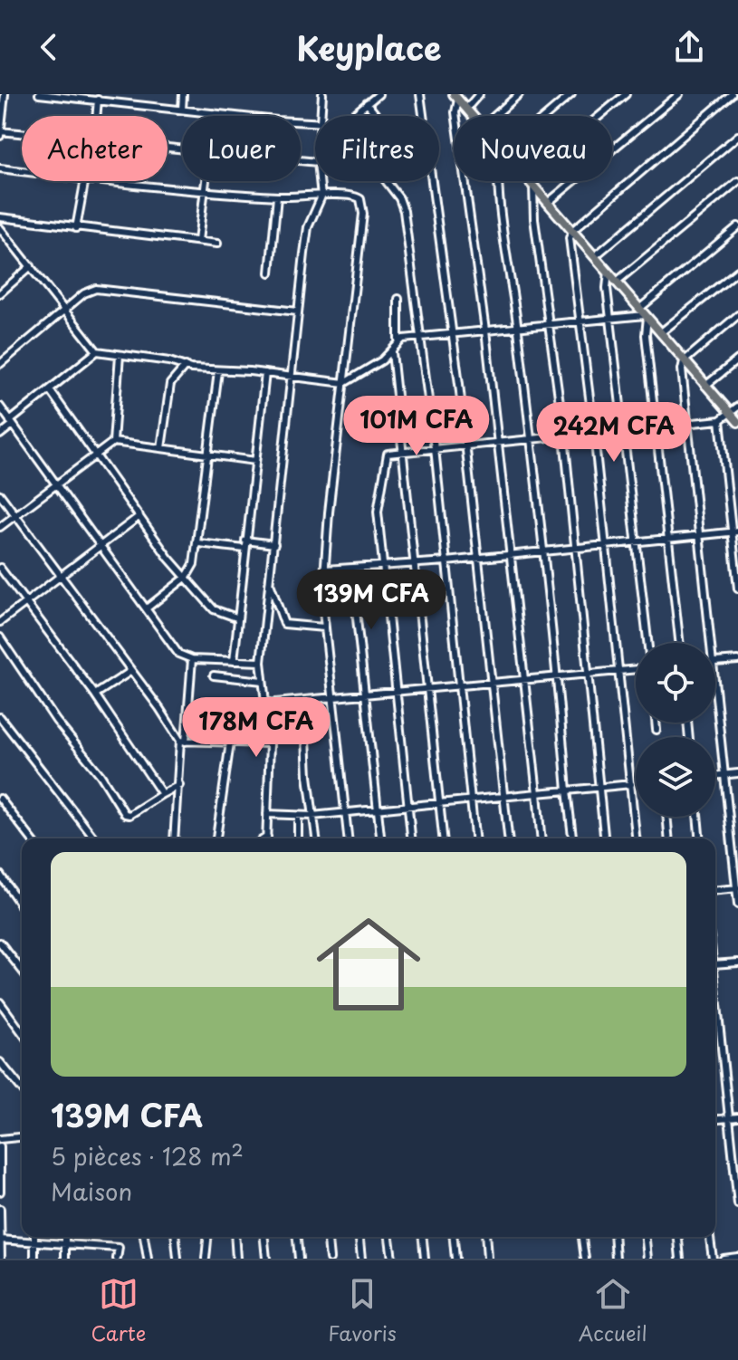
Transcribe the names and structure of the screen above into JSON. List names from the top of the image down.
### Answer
{
  "page": {
    "header": "Keyplace",
    "chip": [
      "Acheter",
      "Louer",
      "Filtres",
      "Nouveau"
    ],
    "price": [
      "101M CFA",
      "242M CFA",
      "139M CFA",
      "178M CFA"
    ],
    "list": [
      {
        "name": "139M CFA",
        "note": "5 pièces · 128 m² · Maison"
      }
    ],
    "tabs": ["Carte", "Favoris", "Accueil"]
  }
}
